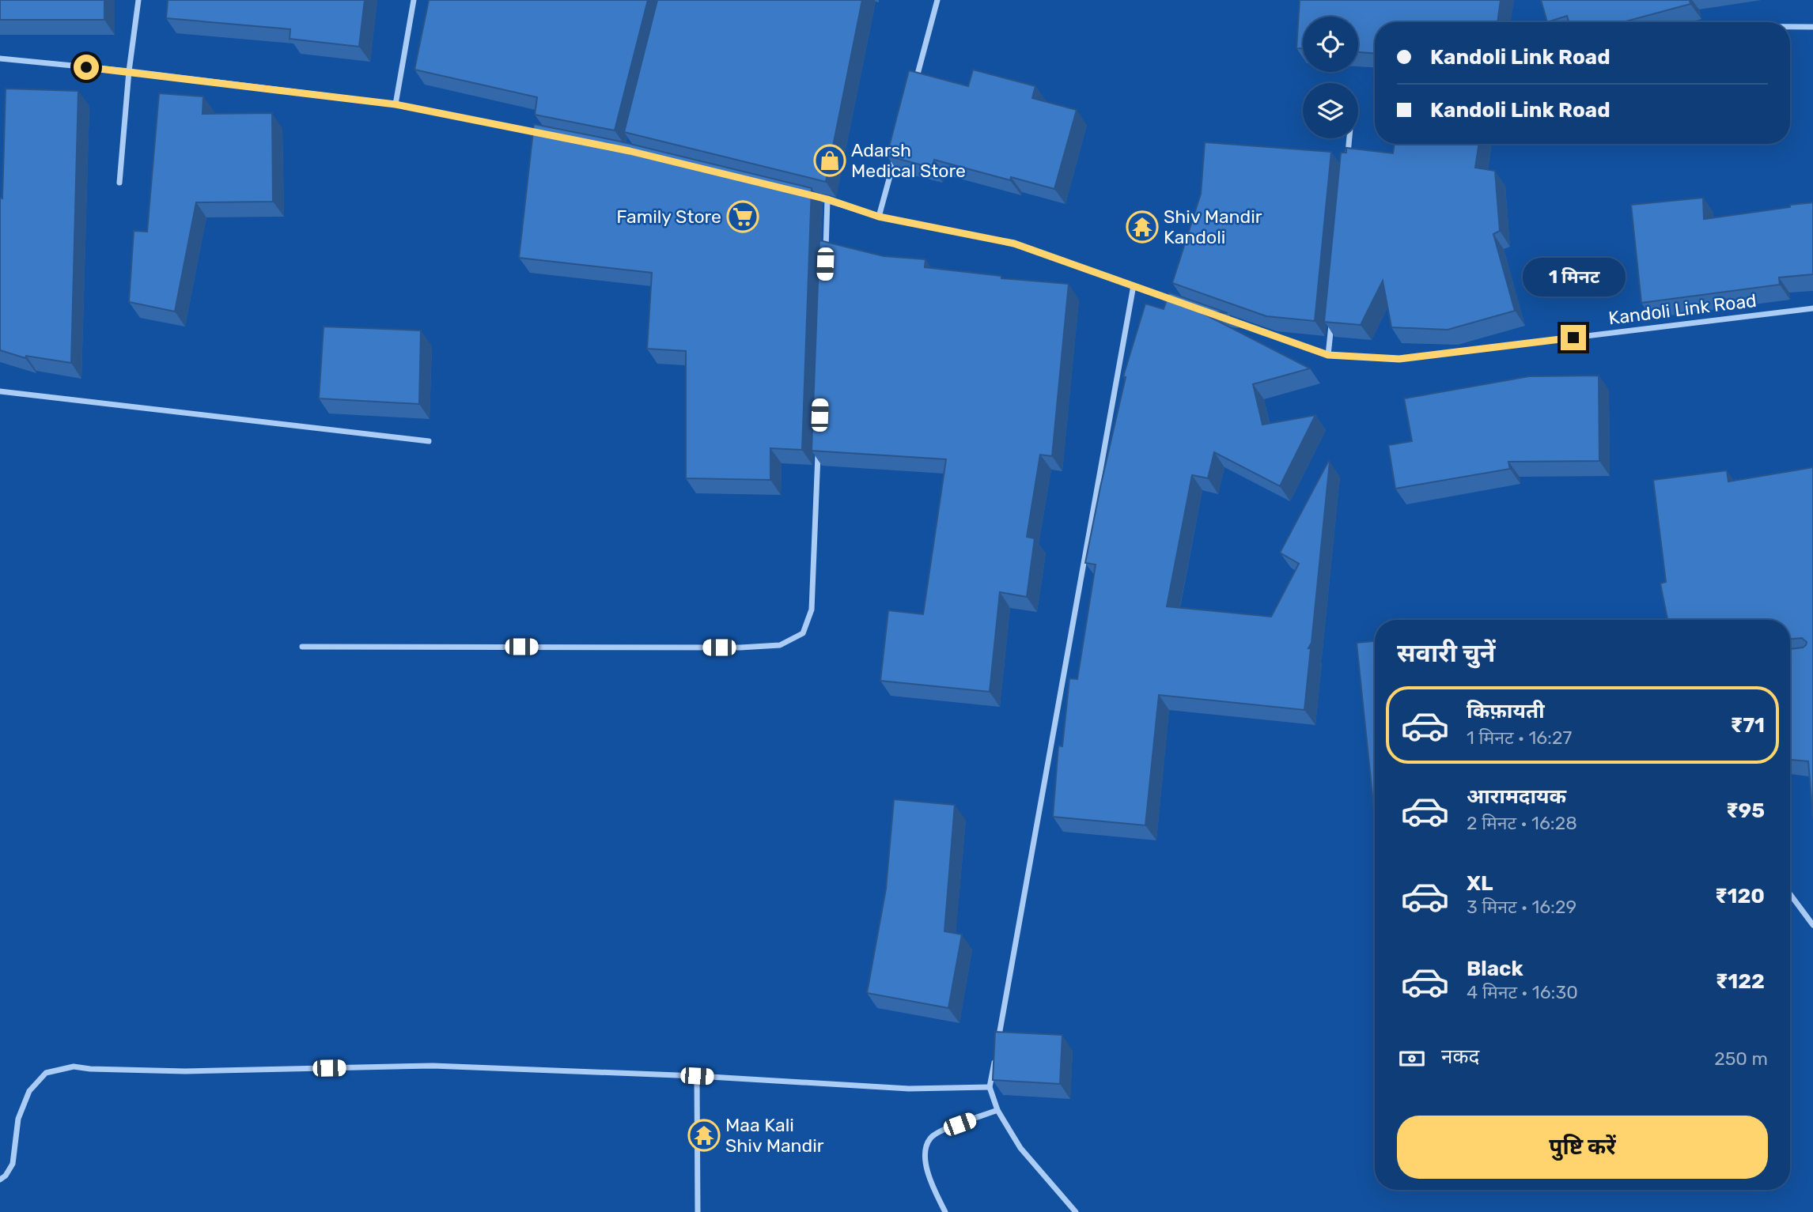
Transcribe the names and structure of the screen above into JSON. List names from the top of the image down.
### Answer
{
  "streets": {
    "street": ["Kandoli Link Road"]
  },
  "places": {
    "shop": ["Adarsh Medical Store"],
    "supermarket": ["Family Store"],
    "temple": ["Shiv Mandir Kandoli", "Maa Kali Shiv Mandir"]
  },
  "page": {
    "banner": ["Kandoli Link Road", "Kandoli Link Road"],
    "bubble": "1 मिनट",
    "heading": "सवारी चुनें",
    "list": [
      {
        "name": "किफ़ायती",
        "note": "1 मिनट · 16:27",
        "value": "₹71"
      },
      {
        "name": "आरामदायक",
        "note": "2 मिनट · 16:28",
        "value": "₹95"
      },
      {
        "name": "XL",
        "note": "3 मिनट · 16:29",
        "value": "₹120"
      },
      {
        "name": "Black",
        "note": "4 मिनट · 16:30",
        "value": "₹122"
      }
    ],
    "pay": ["नकद", "250 m"],
    "buttons": "पुष्टि करें"
  }
}
